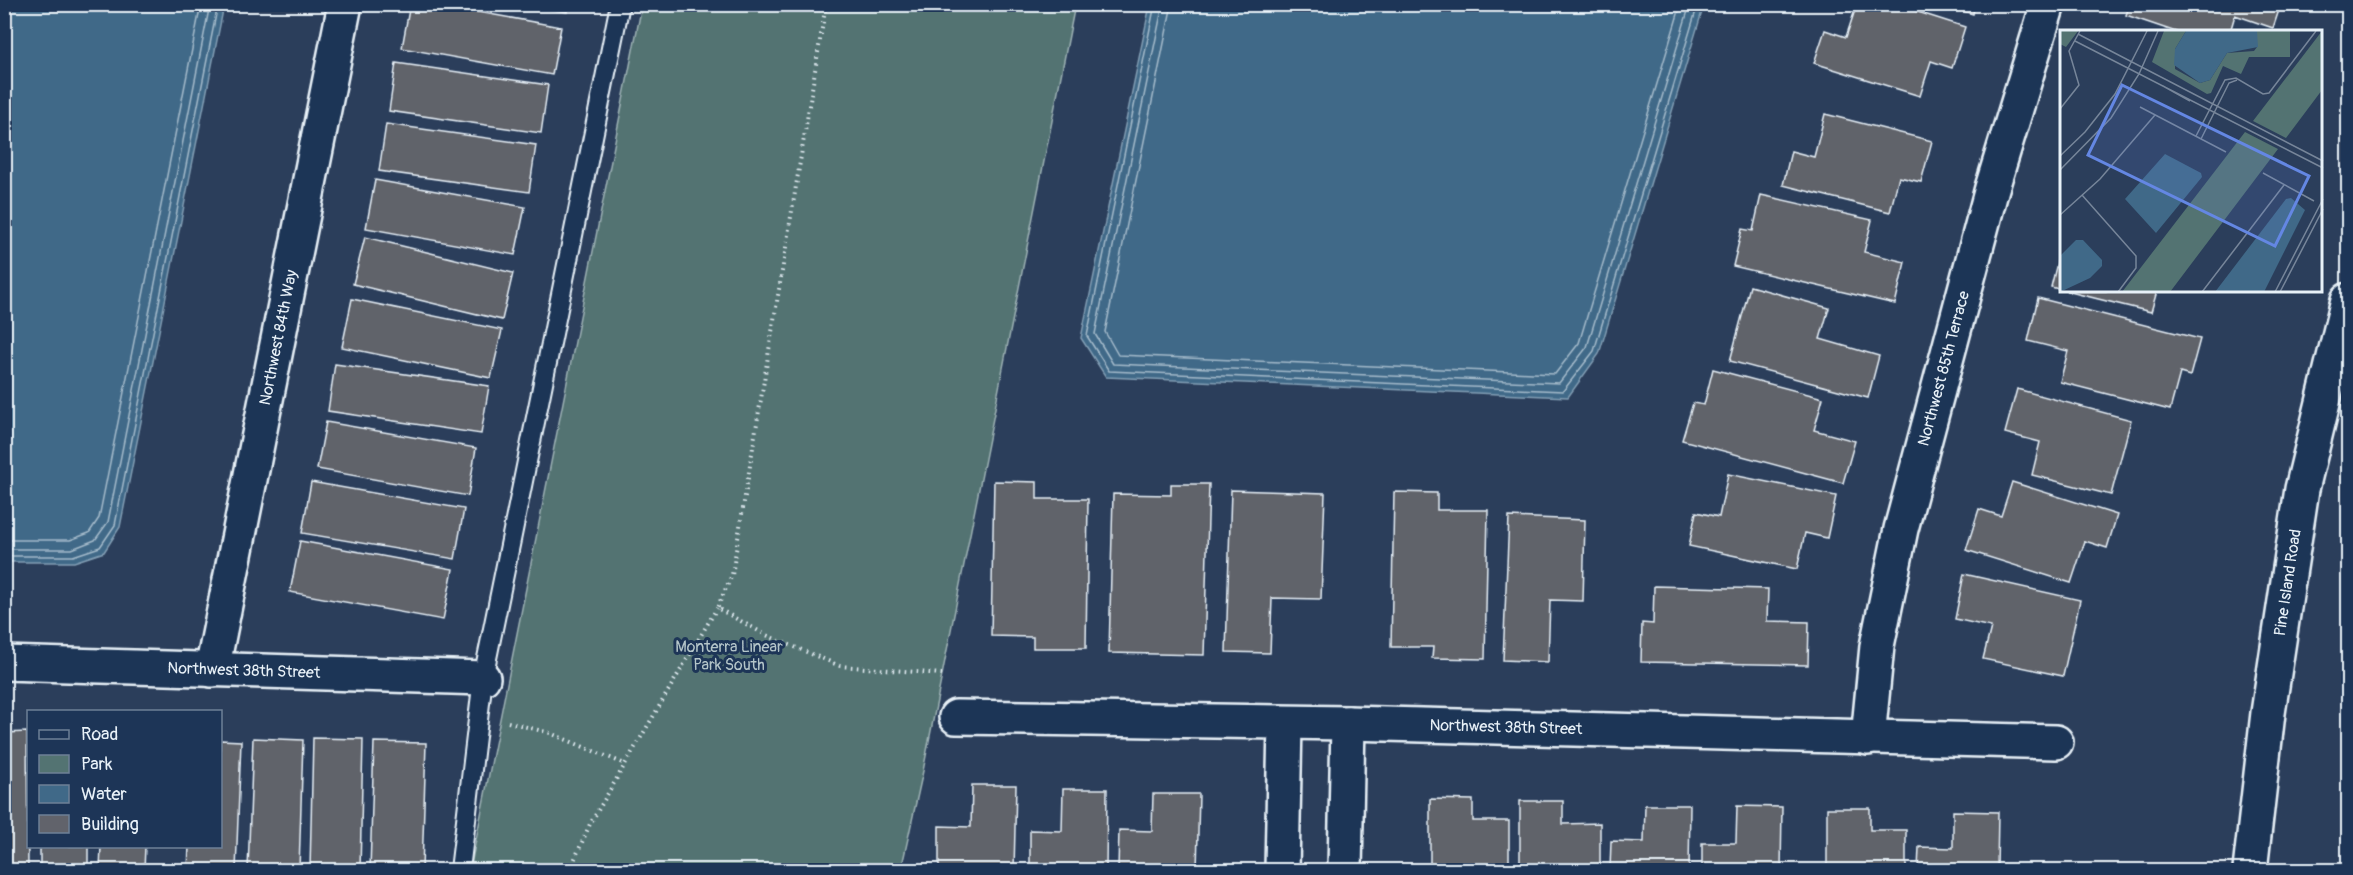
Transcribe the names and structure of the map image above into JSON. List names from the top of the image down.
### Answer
{
  "streets": {
    "street": [
      "Northwest 84th Way",
      "Northwest 85th Terrace",
      "Pine Island Road",
      "Northwest 38th Street"
    ]
  },
  "crossings": [
    ["Northwest 84th Way", "Northwest 38th Street"],
    ["Northwest 85th Terrace", "Northwest 38th Street"]
  ],
  "parks": ["Monterra Linear Park South"],
  "legend": [
    "Road",
    "Park",
    "Water",
    "Building"
  ]
}
